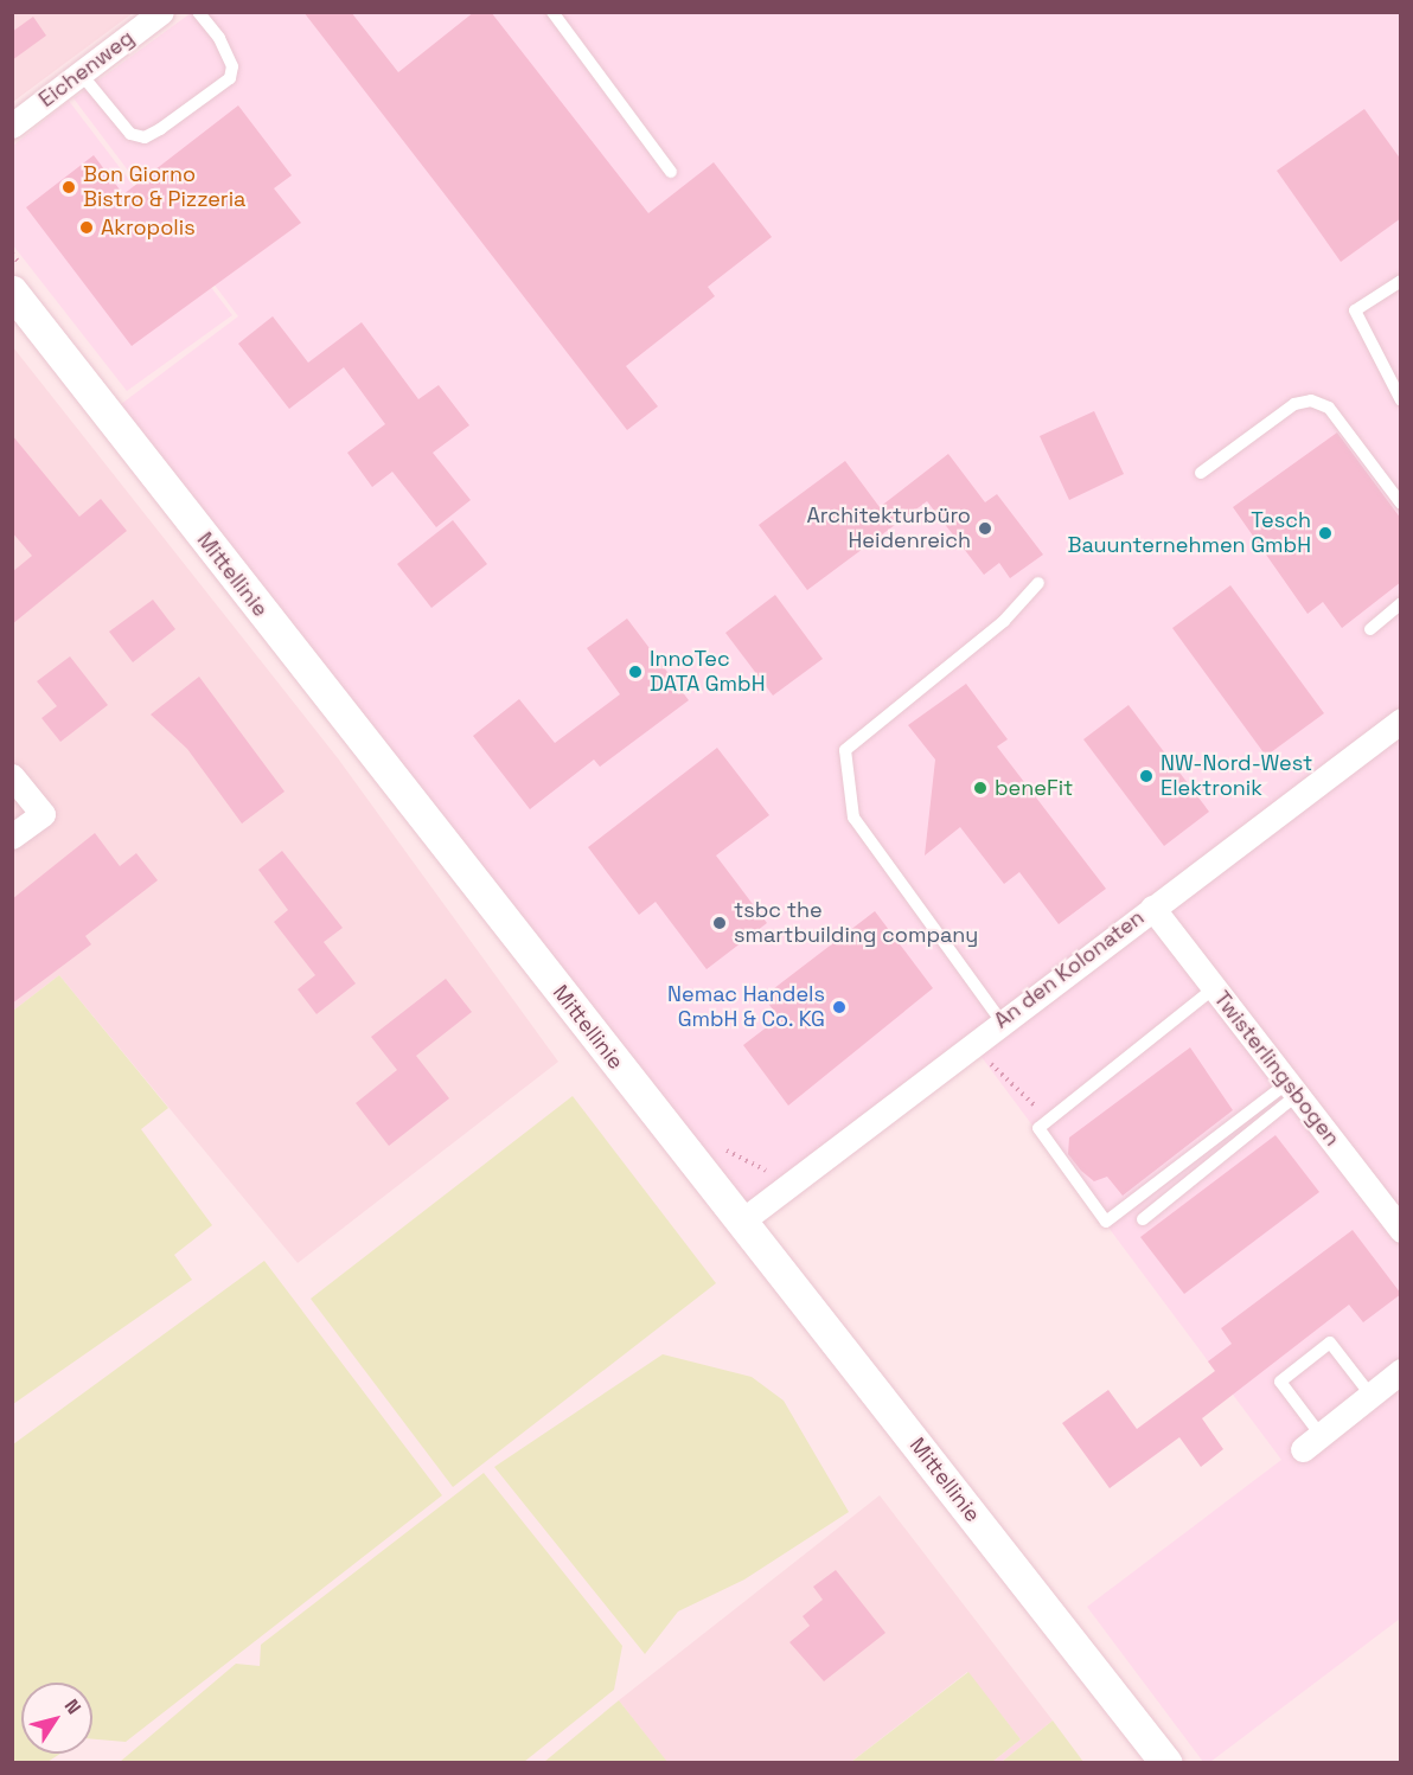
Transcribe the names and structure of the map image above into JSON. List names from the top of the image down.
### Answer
{
  "streets": {
    "street": [
      "Eichenweg",
      "Mittellinie",
      "An den Kolonaten",
      "Twisterlingsbogen"
    ]
  },
  "crossings": [
    ["Mittellinie", "An den Kolonaten"],
    ["An den Kolonaten", "Twisterlingsbogen"]
  ],
  "places": [
    "Bon Giorno Bistro & Pizzeria",
    "Akropolis",
    "Architekturbüro Heidenreich",
    "Tesch Bauunternehmen GmbH",
    "InnoTec DATA GmbH",
    "NW-Nord-West Elektronik",
    "beneFit",
    "tsbc the smartbuilding company",
    "Nemac Handels GmbH & Co. KG"
  ],
  "north": "top right"
}
